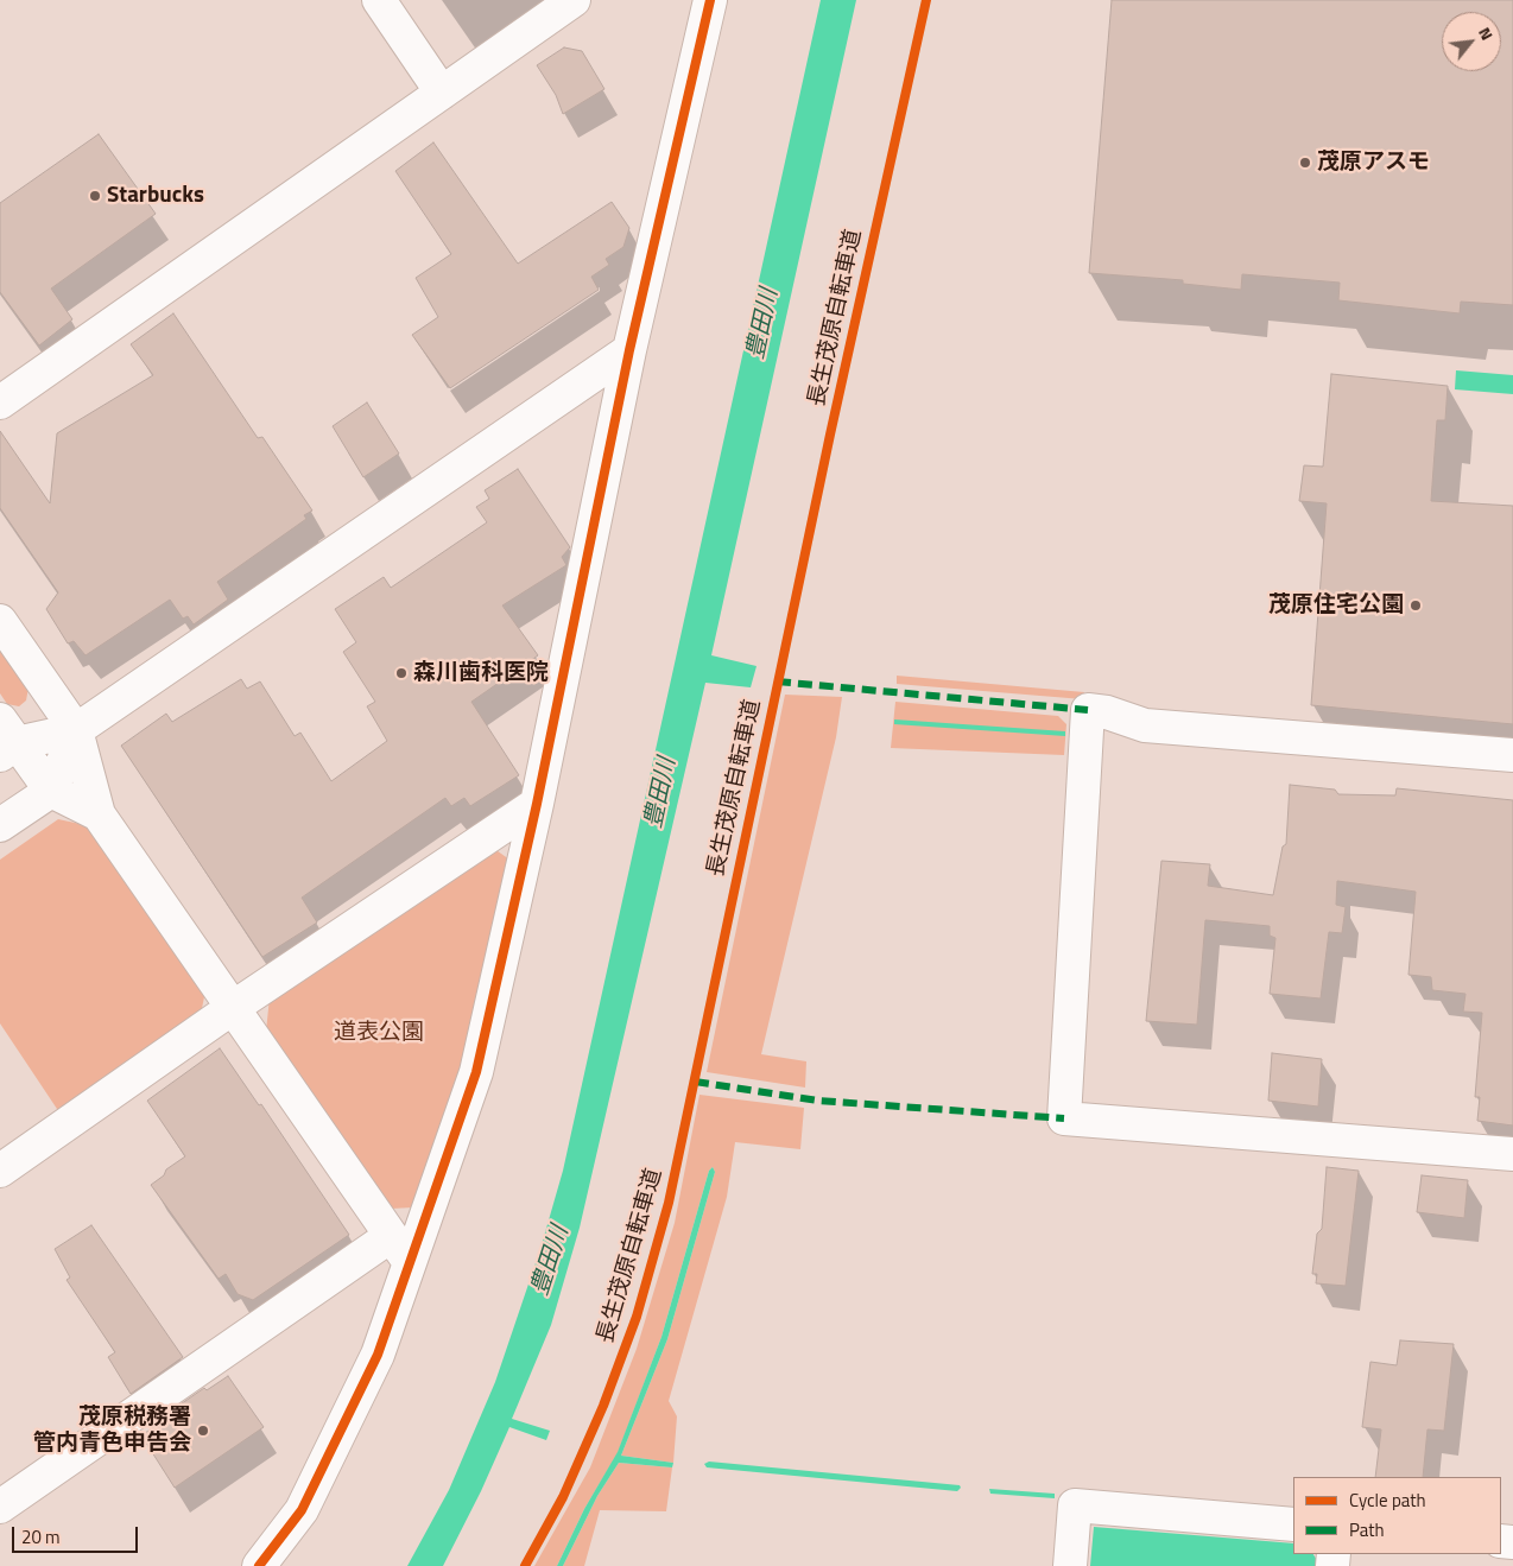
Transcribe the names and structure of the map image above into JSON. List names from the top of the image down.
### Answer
{
  "streets": {
    "cycle path": ["長生茂原自転車道"]
  },
  "water": ["豊田川"],
  "parks": ["道表公園"],
  "places": [
    "茂原アスモ",
    "Starbucks",
    "茂原住宅公園",
    "森川歯科医院",
    "茂原税務署 管内青色申告会"
  ],
  "legend": ["Cycle path", "Path"],
  "scale_bar": "20 m",
  "north": "top right"
}
